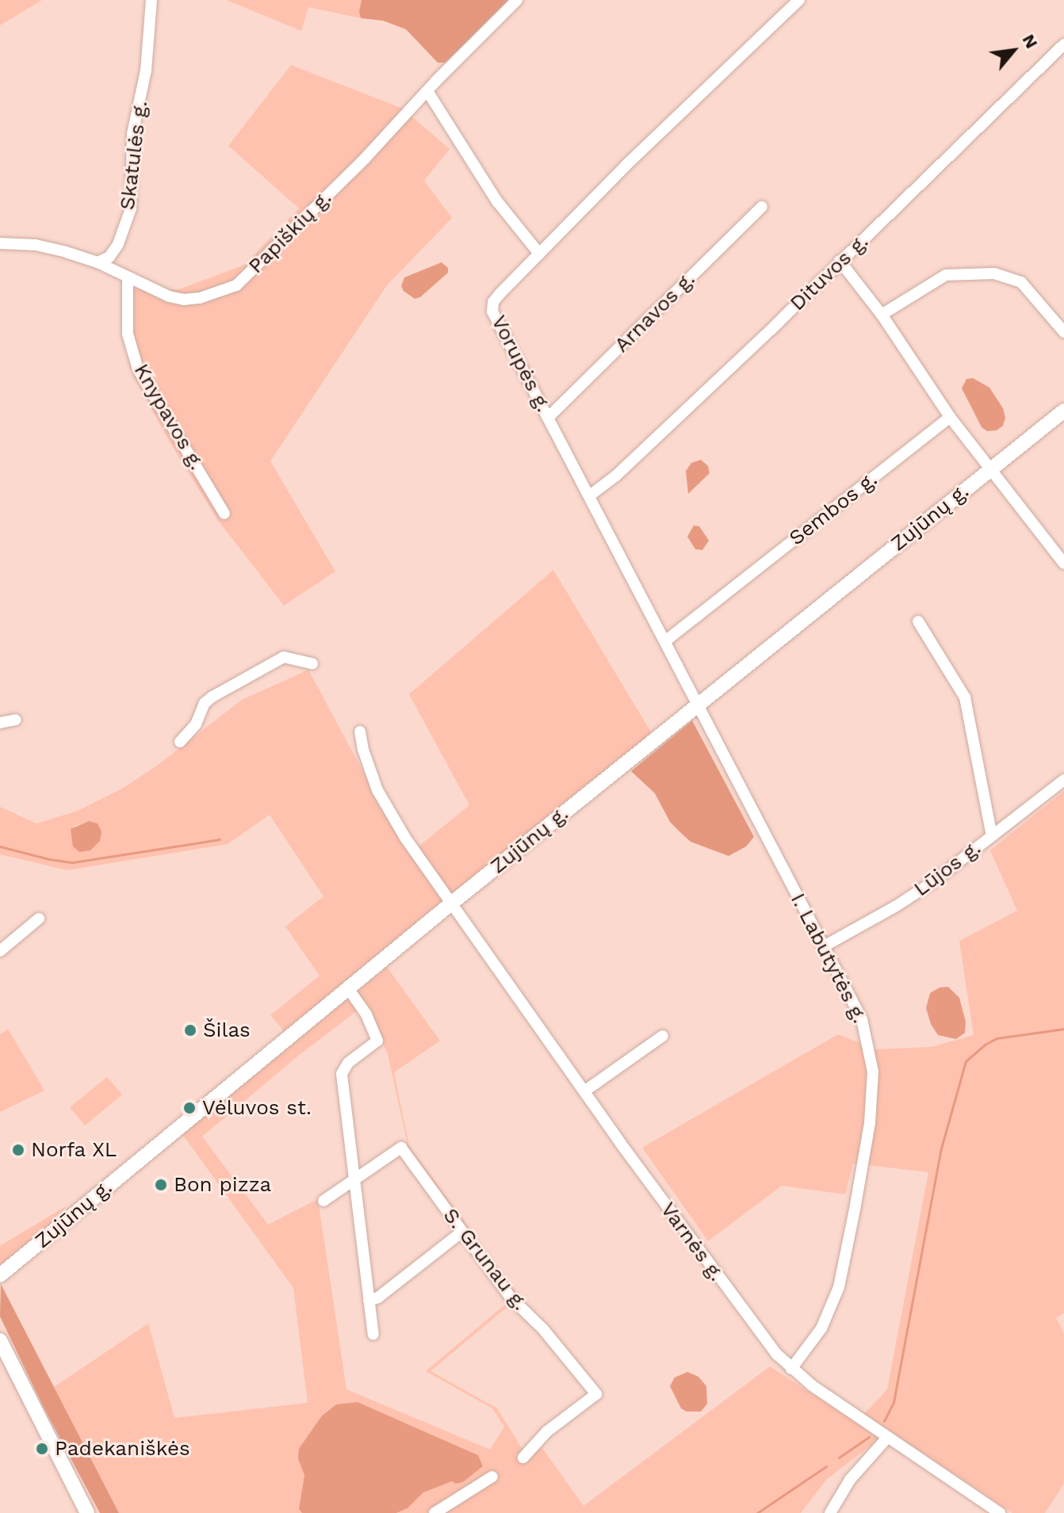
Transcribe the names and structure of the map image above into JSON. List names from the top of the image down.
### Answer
{
  "streets": {
    "main road": ["Zujūnų g."],
    "street": [
      "Skatulės g.",
      "Papiškių g.",
      "Dituvos g.",
      "Arnavos g.",
      "Vorupės g.",
      "Knypavos g.",
      "Sembos g.",
      "Lūjos g.",
      "I. Labutytės g.",
      "Varnės g.",
      "S. Grunau g."
    ]
  },
  "crossings": [
    ["Skatulės g.", "Papiškių g."],
    ["Papiškių g.", "Knypavos g."],
    ["Dituvos g.", "Vorupės g."],
    ["Arnavos g.", "Vorupės g."],
    ["Vorupės g.", "Sembos g."],
    ["Vorupės g.", "Zujūnų g."],
    ["Vorupės g.", "I. Labutytės g."],
    ["Zujūnų g.", "I. Labutytės g."],
    ["Zujūnų g.", "Varnės g."],
    ["Lūjos g.", "I. Labutytės g."],
    ["I. Labutytės g.", "Varnės g."]
  ],
  "places": [
    "Šilas",
    "Vėluvos st.",
    "Norfa XL",
    "Bon pizza",
    "Padekaniškės"
  ],
  "north": "top right"
}
